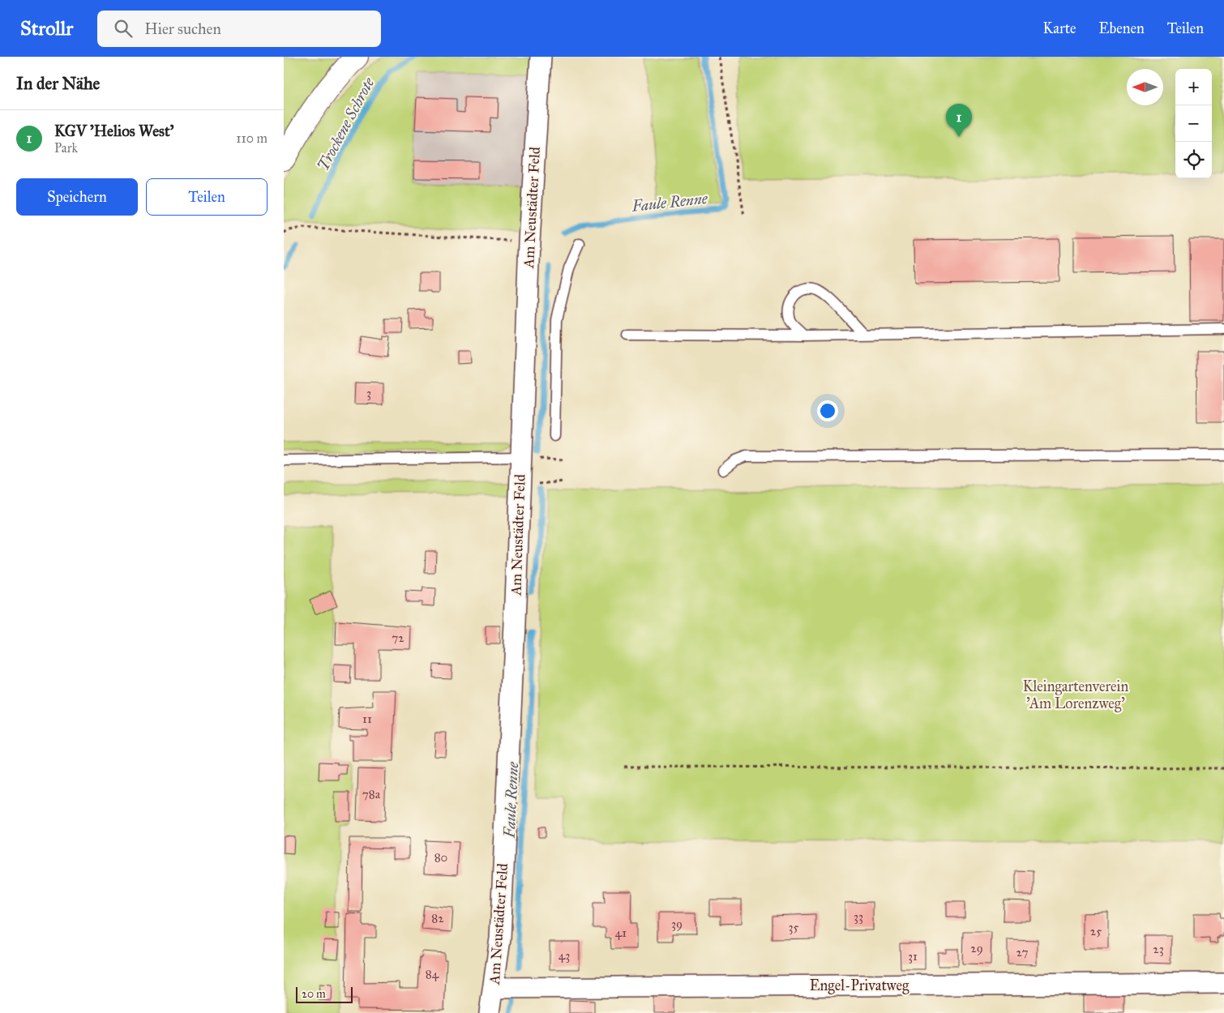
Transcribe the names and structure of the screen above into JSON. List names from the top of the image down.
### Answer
{
  "streets": {
    "street": ["Am Neustädter Feld", "Engel-Privatweg"]
  },
  "crossings": [
    ["Am Neustädter Feld", "Engel-Privatweg"]
  ],
  "water": ["Trockene Schrote", "Faule Renne"],
  "parks": ["Kleingartenverein 'Am Lorenzweg'"],
  "house_numbers": [
    "3",
    "72",
    "11",
    "78a",
    "80",
    "33",
    "82",
    "39",
    "35",
    "25",
    "41",
    "29",
    "23",
    "27",
    "43",
    "31",
    "84"
  ],
  "scale_bar": "20 m",
  "north": "left",
  "page": {
    "header": "Strollr",
    "search": "Hier suchen",
    "nav": ["Karte", "Ebenen", "Teilen"],
    "heading": "In der Nähe",
    "map_buttons": ["+", "−"],
    "pins": "1",
    "list": [
      {
        "mark": "1",
        "name": "KGV 'Helios West'",
        "note": "Park",
        "value": "110 m"
      }
    ],
    "buttons": ["Speichern", "Teilen"],
    "scale": "20 m"
  }
}
